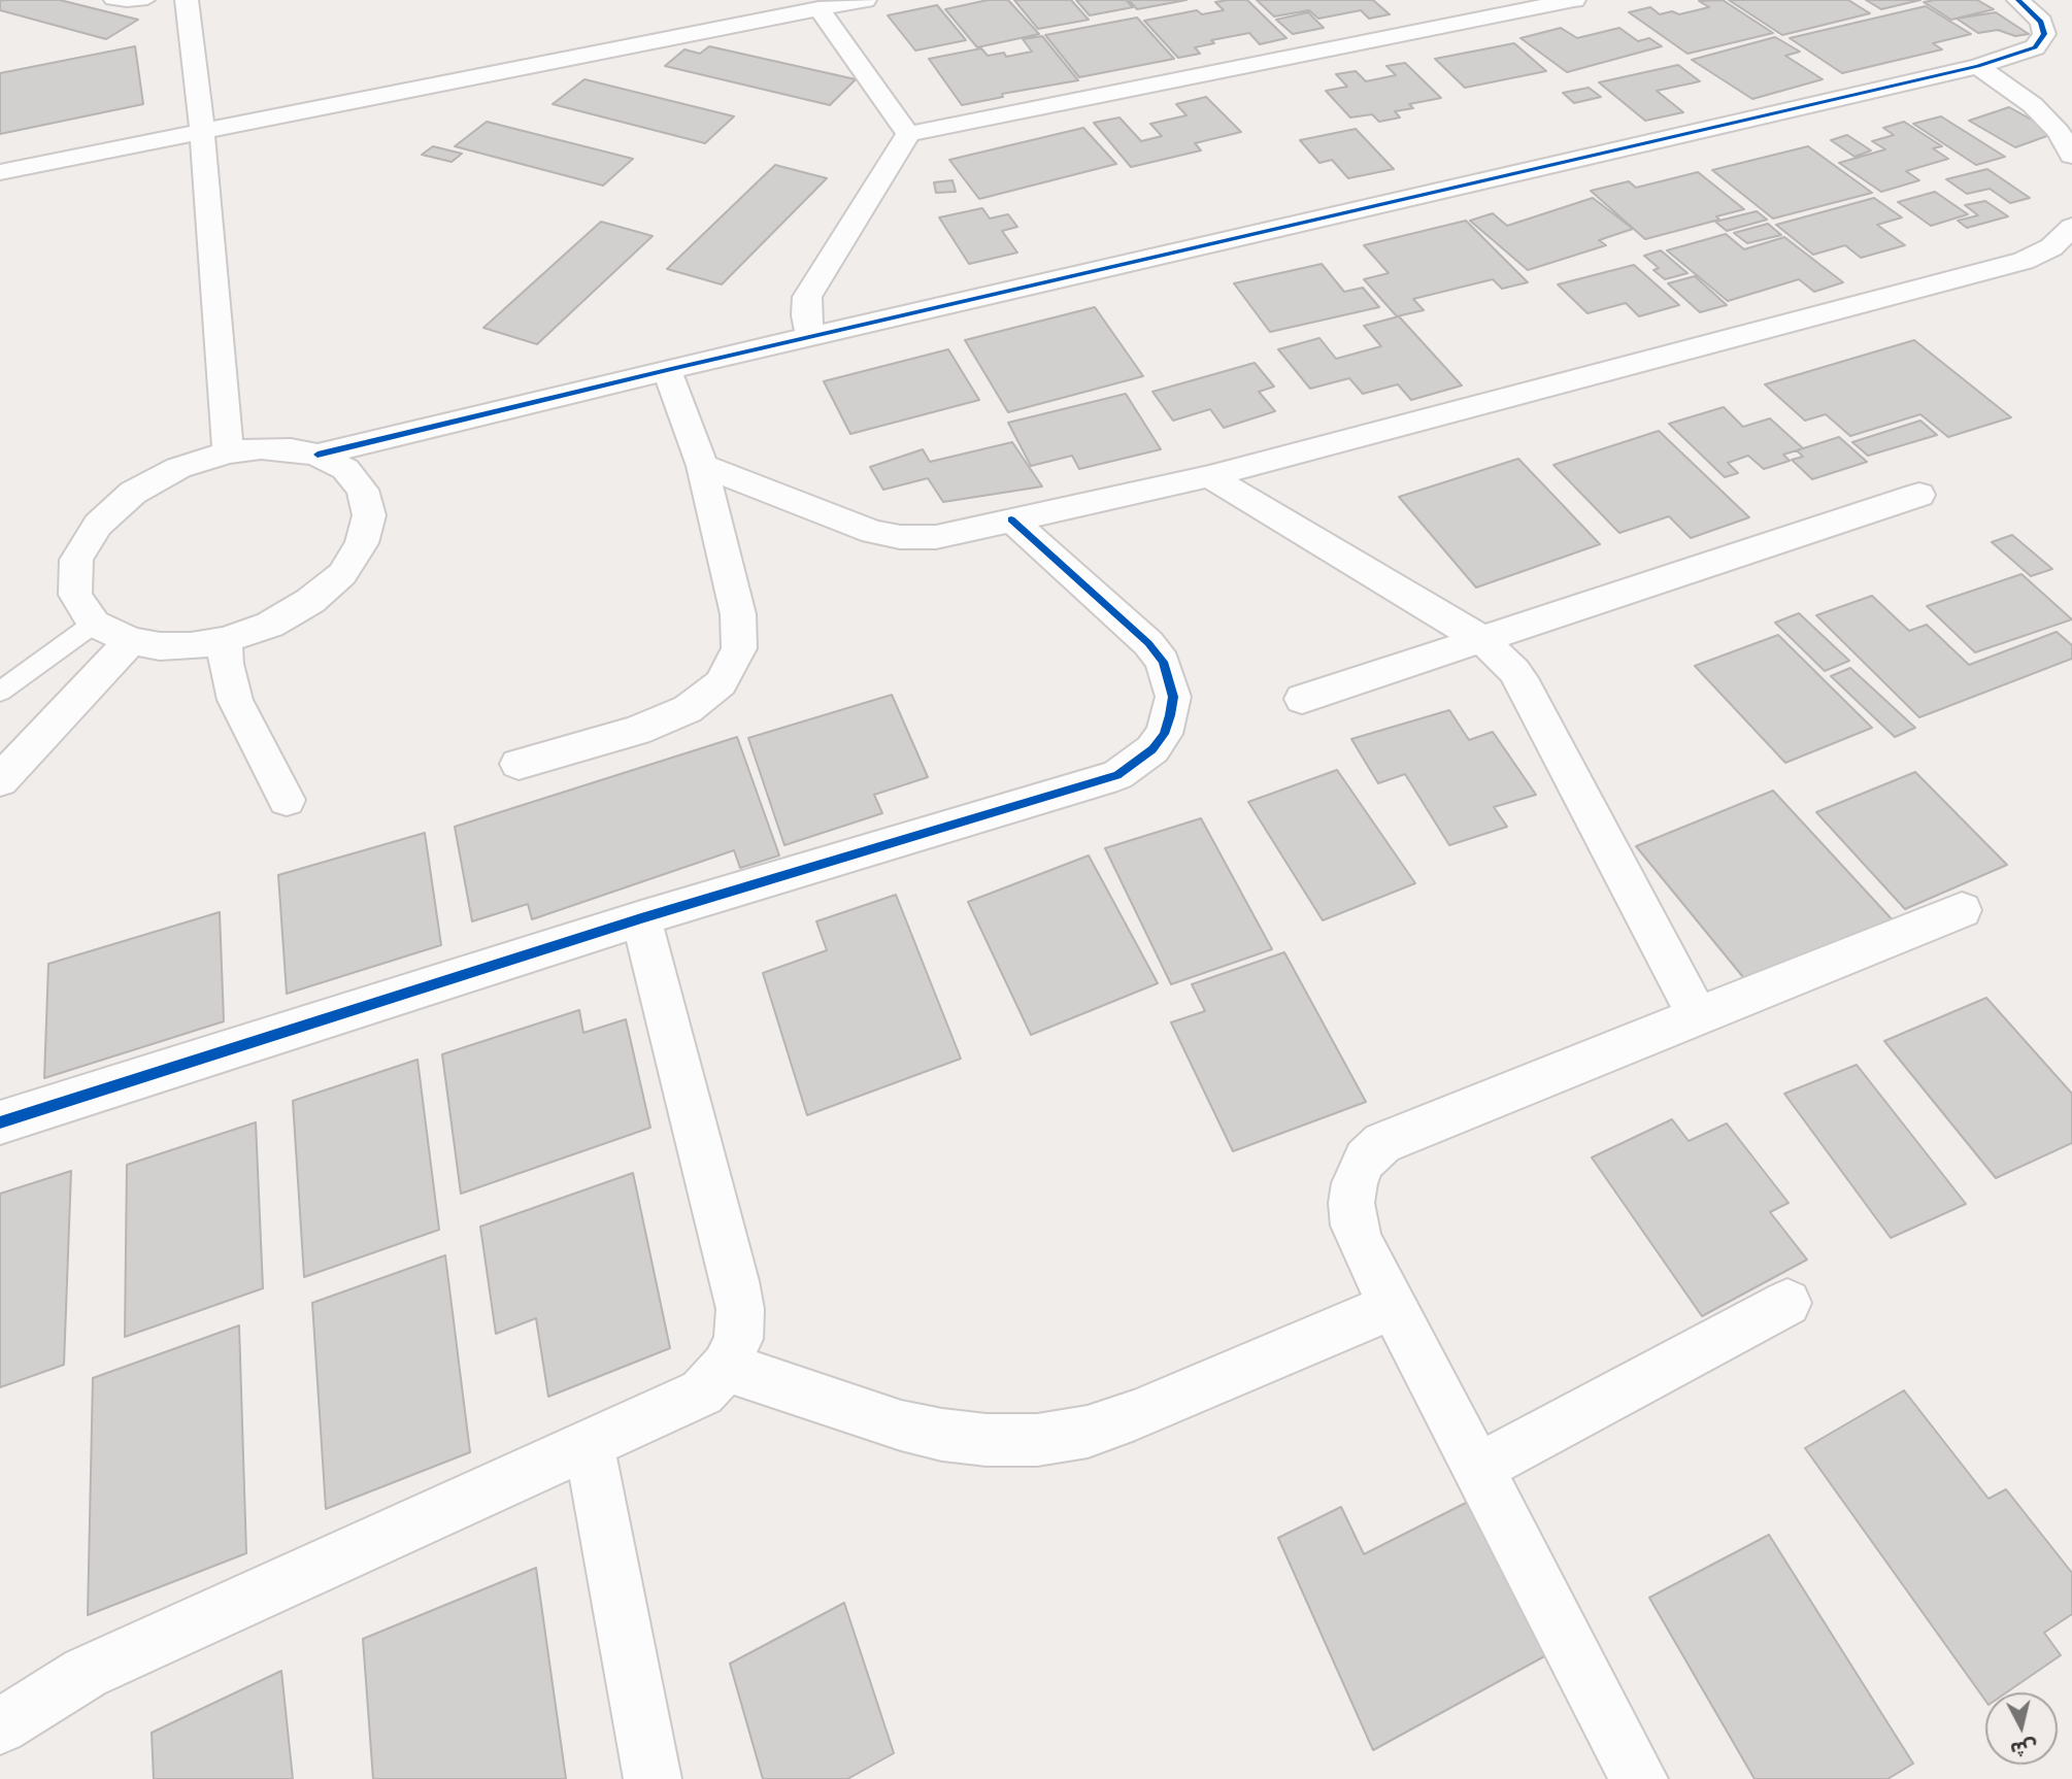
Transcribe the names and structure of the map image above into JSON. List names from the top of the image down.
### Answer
{
  "north": "bottom"
}
